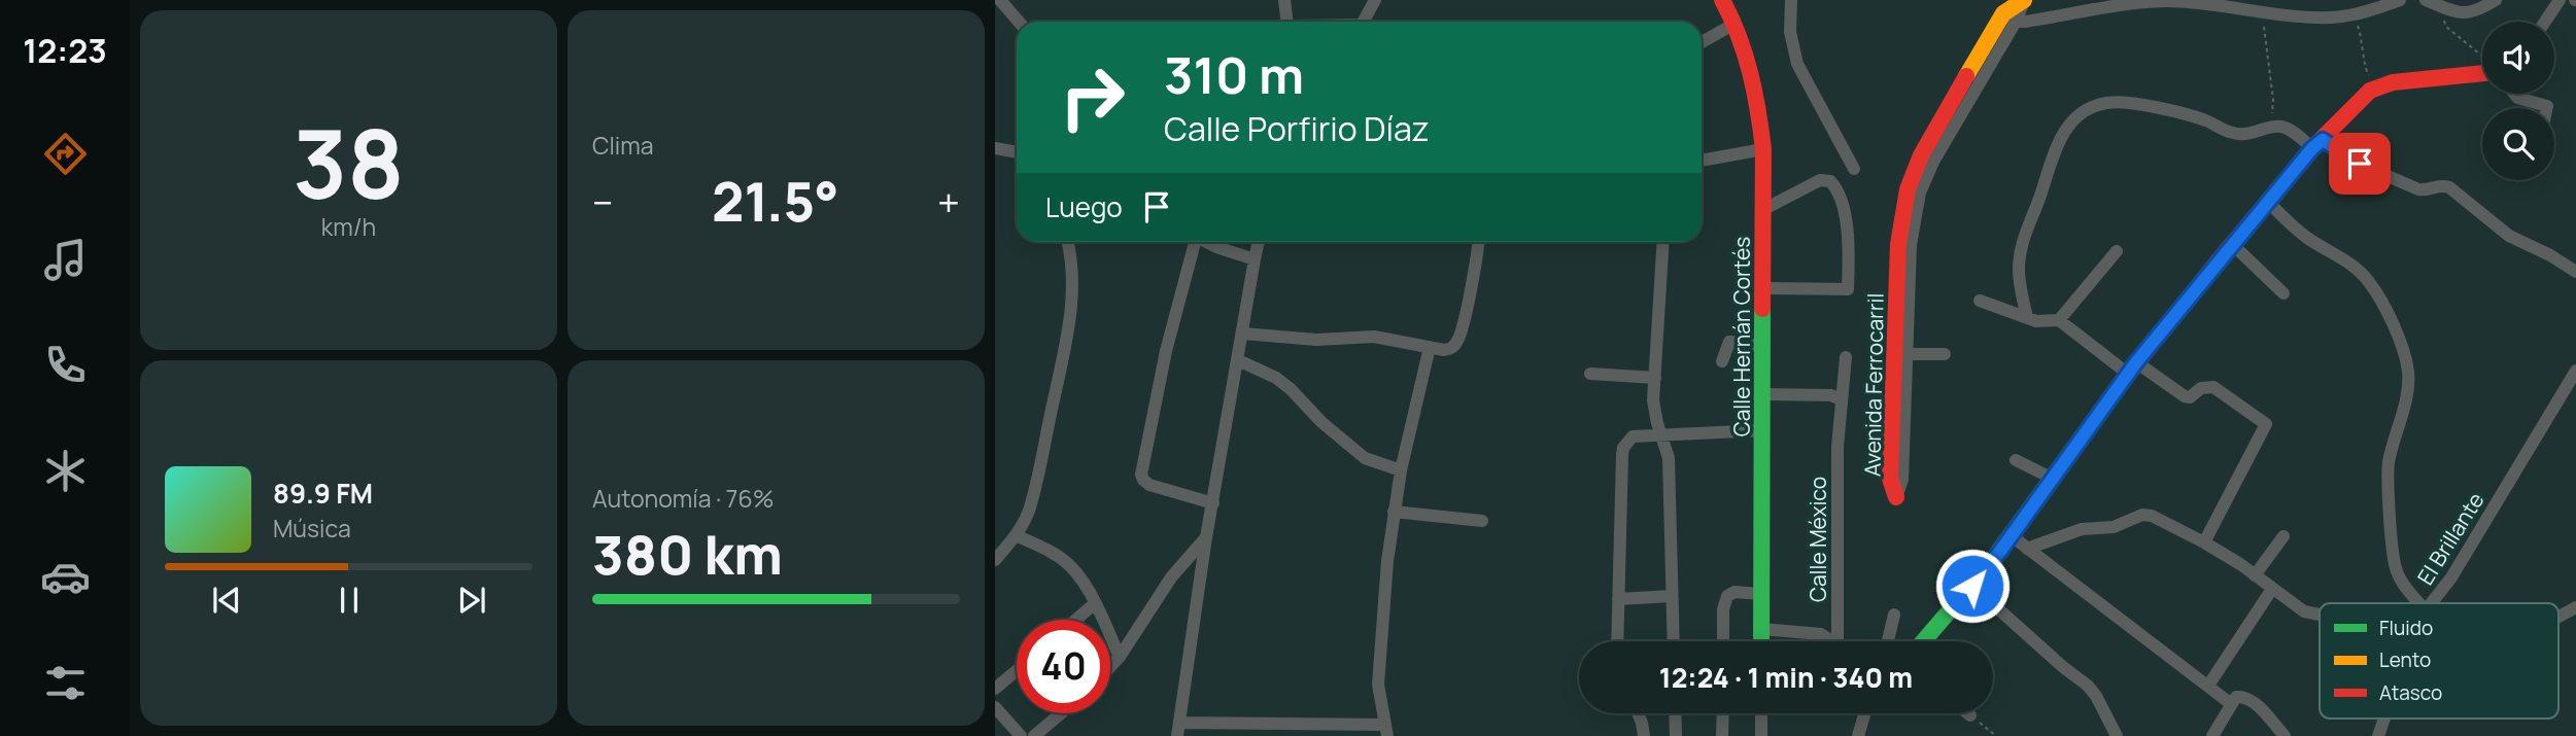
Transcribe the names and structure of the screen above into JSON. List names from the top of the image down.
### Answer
{
  "streets": {
    "street": [
      "Calle Hernán Cortés",
      "Avenida Ferrocarril",
      "El Brillante",
      "Calle México"
    ]
  },
  "crossings": [
    ["Calle Hernán Cortés", "Calle México"]
  ],
  "legend": ["Fluido", "Lento", "Atasco"],
  "page": {
    "tabs": "12:23",
    "tile": [
      ["38", "km/h"],
      "Clima",
      ["Autonomía · 76%", "380 km"]
    ],
    "turn": ["310 m", "Calle Porfirio Díaz"],
    "heat": ["−", "21.5°", "+"],
    "then": "Luego",
    "song": ["89.9 FM", "Música"],
    "limit": "40",
    "trip": "12:24 · 1 min · 340 m"
  }
}
